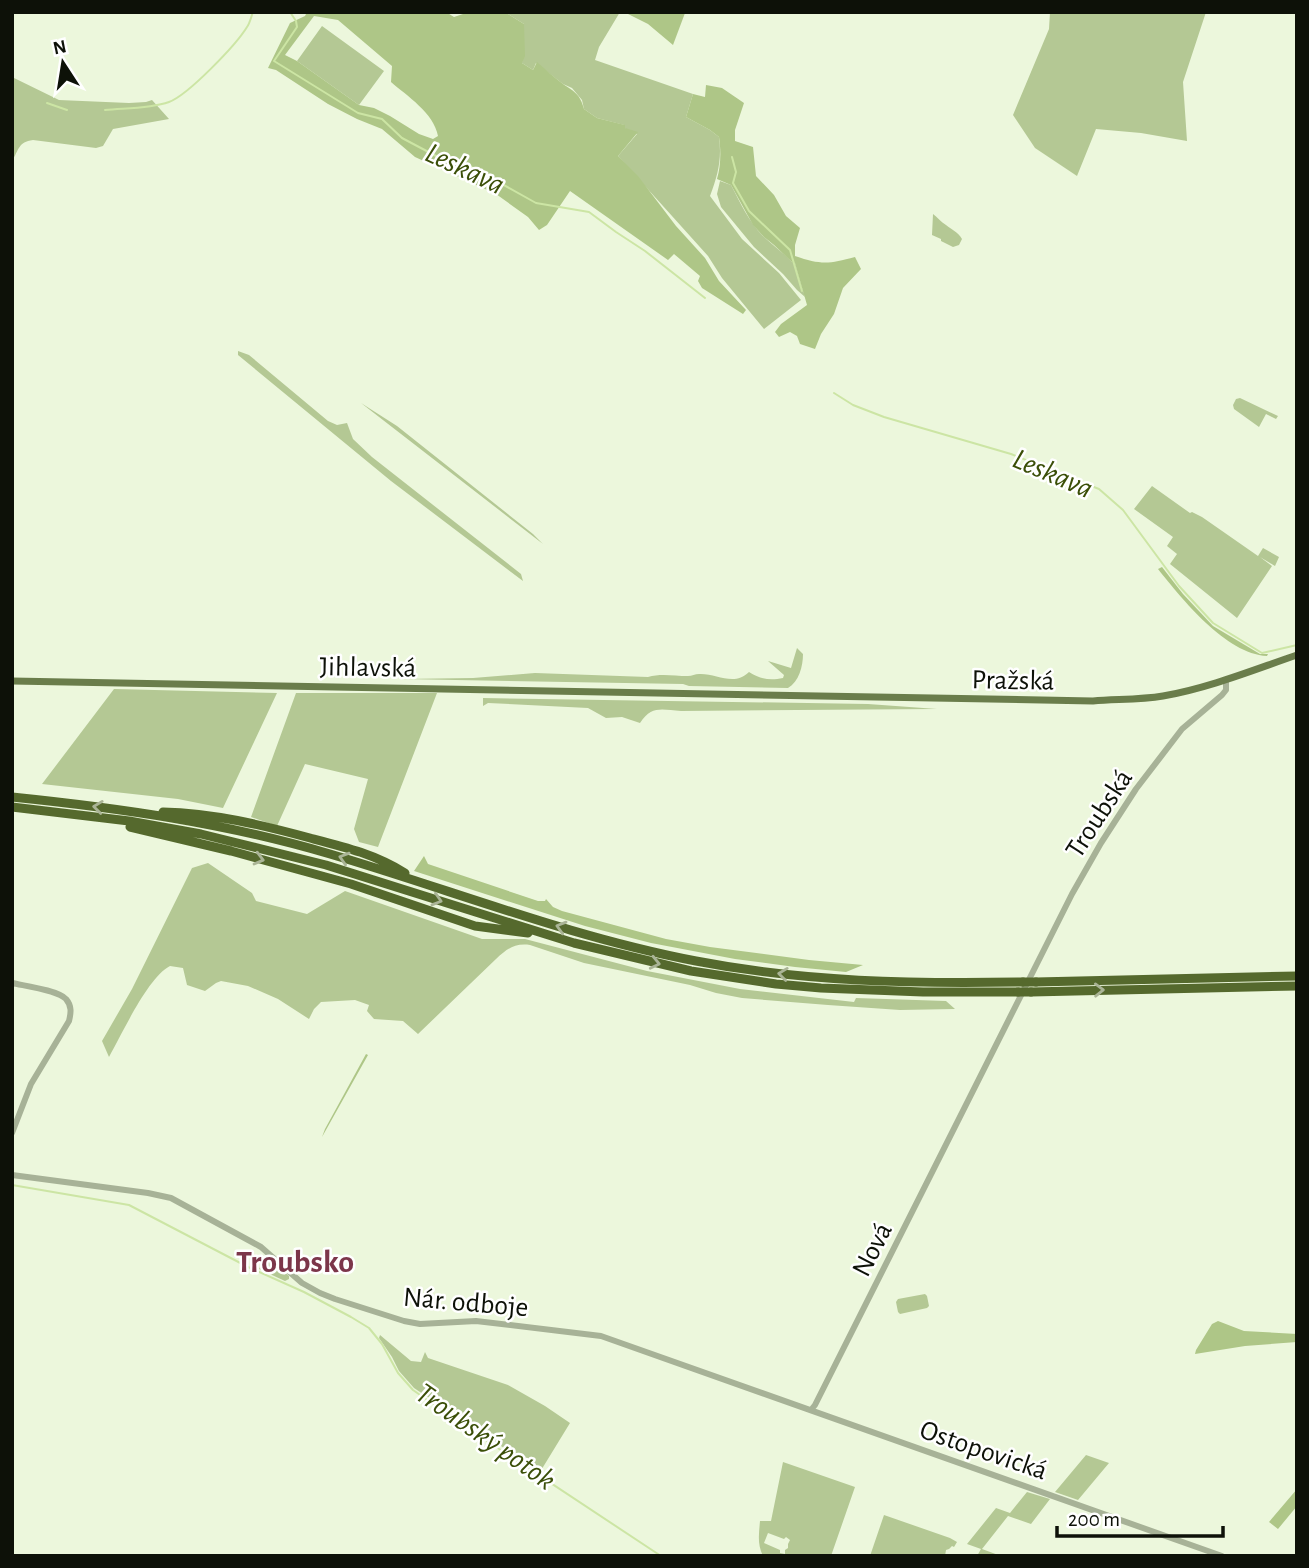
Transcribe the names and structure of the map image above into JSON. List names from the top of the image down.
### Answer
{
  "streets": {
    "main road": ["Jihlavská", "Pražská"],
    "street": [
      "Troubská",
      "Nová",
      "Nár. odboje",
      "Ostopovická"
    ]
  },
  "crossings": [
    ["Jihlavská", "Pražská"],
    ["Pražská", "Troubská"],
    ["Troubská", "Nová"],
    ["Nová", "Nár. odboje"],
    ["Nová", "Ostopovická"],
    ["Nár. odboje", "Ostopovická"]
  ],
  "districts": ["Troubsko"],
  "water": ["Leskava", "Troubský potok"],
  "scale_bar": "200 m",
  "north": "top"
}
